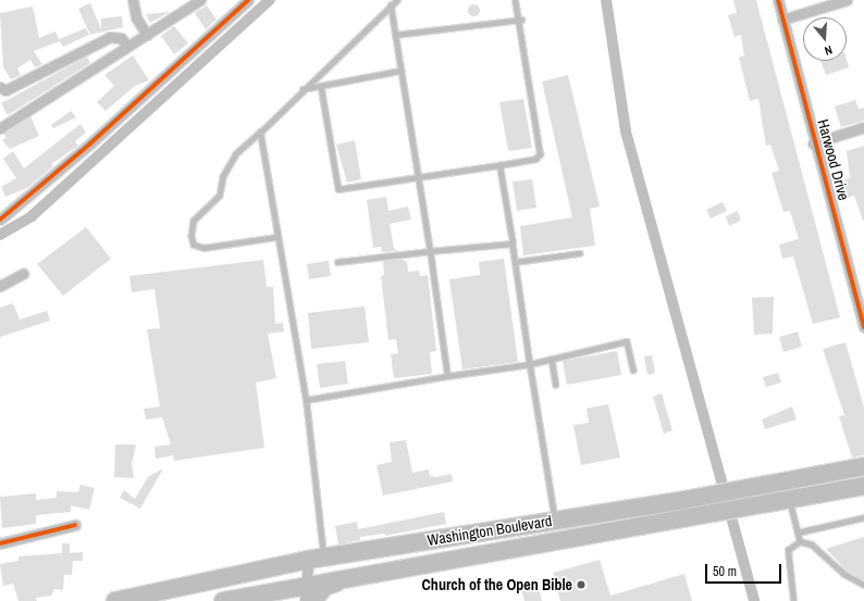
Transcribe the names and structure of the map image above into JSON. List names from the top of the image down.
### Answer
{
  "streets": {
    "highway": ["Washington Boulevard"],
    "street": ["Harwood Drive"]
  },
  "places": ["Church of the Open Bible"],
  "scale_bar": "50 m",
  "north": "bottom"
}
